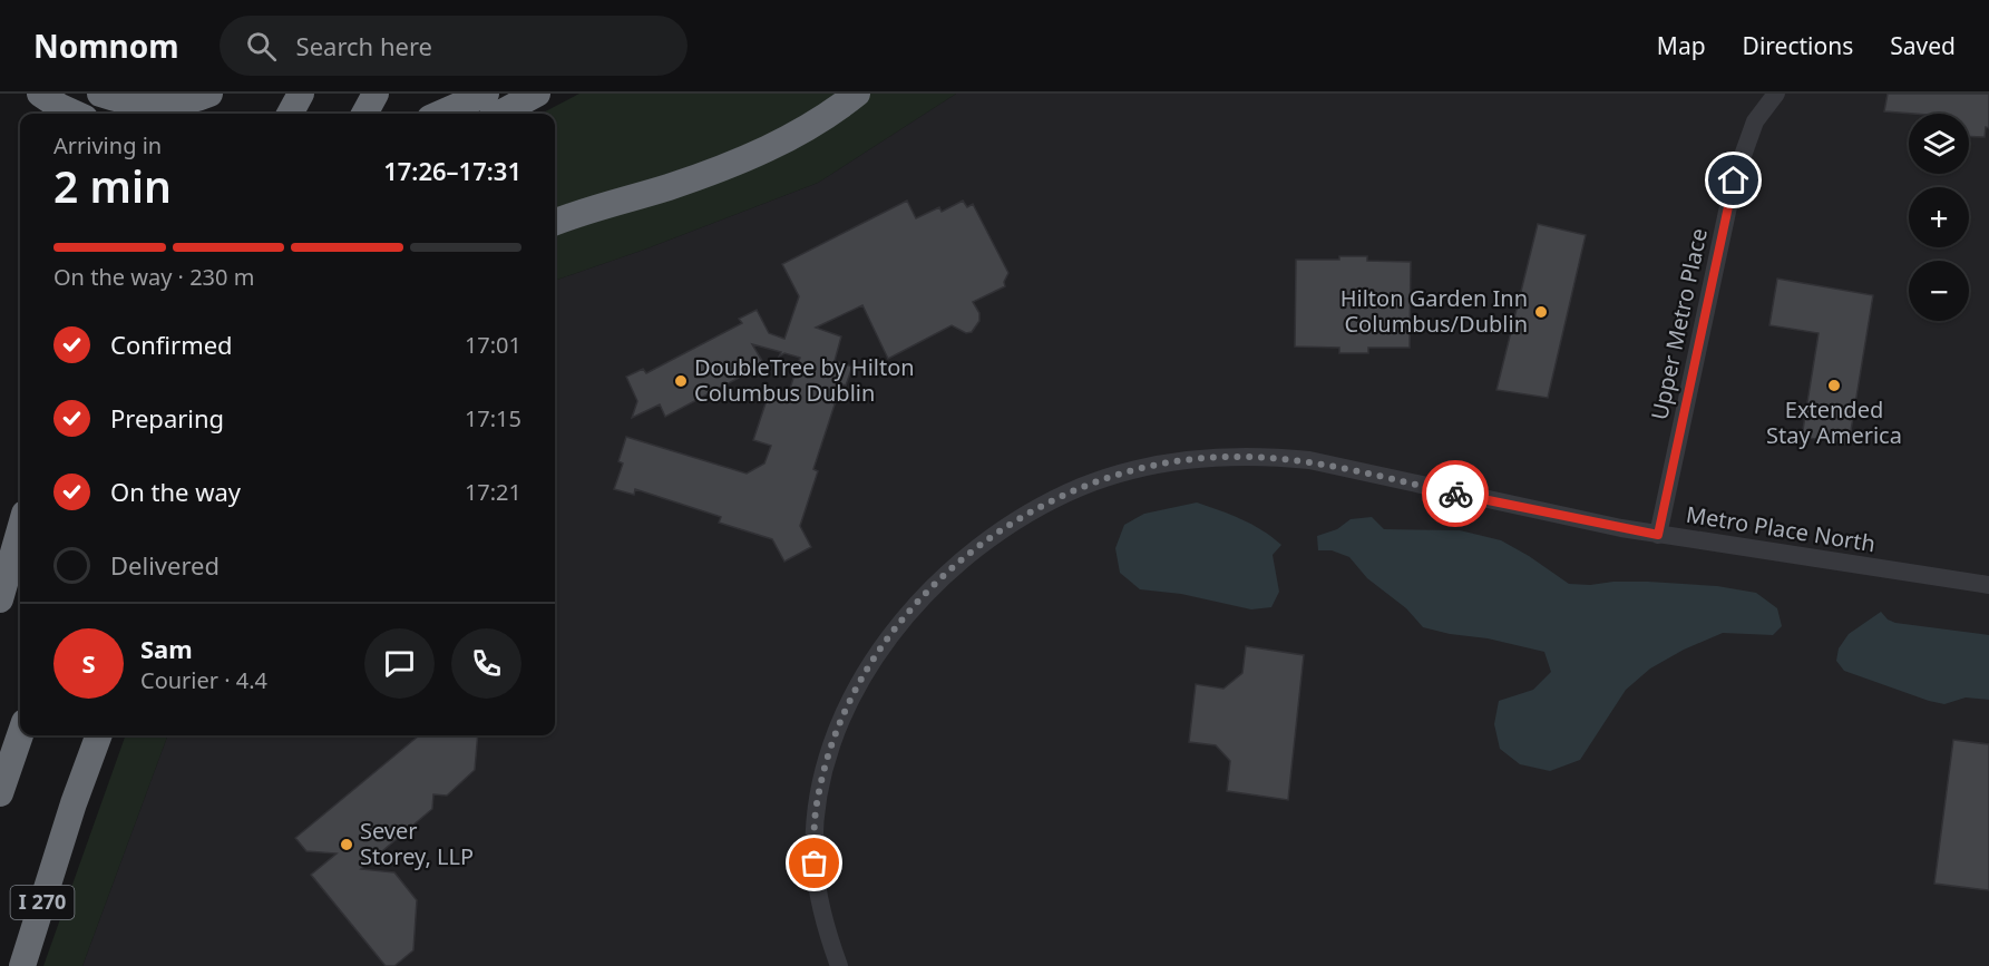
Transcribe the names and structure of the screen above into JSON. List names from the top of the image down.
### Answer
{
  "streets": {
    "highway": ["I 270"],
    "street": ["Upper Metro Place", "Metro Place North"]
  },
  "crossings": [
    ["Upper Metro Place", "Metro Place North"]
  ],
  "places": [
    "Hilton Garden Inn Columbus/Dublin",
    "DoubleTree by Hilton Columbus Dublin",
    "Extended Stay America",
    "Sever Storey, LLP"
  ],
  "page": {
    "header": "Nomnom",
    "search": "Search here",
    "nav": ["Map", "Directions", "Saved"],
    "map_buttons": ["+", "−"],
    "heading": ["2 min", "Arriving in", "17:26–17:31"],
    "panel": ["Sam", "Courier · 4.4"],
    "bar": "On the way · 230 m",
    "list": [
      ["Confirmed", "17:01"],
      ["Preparing", "17:15"],
      ["On the way", "17:21"],
      "Delivered"
    ],
    "round": "S"
  }
}
